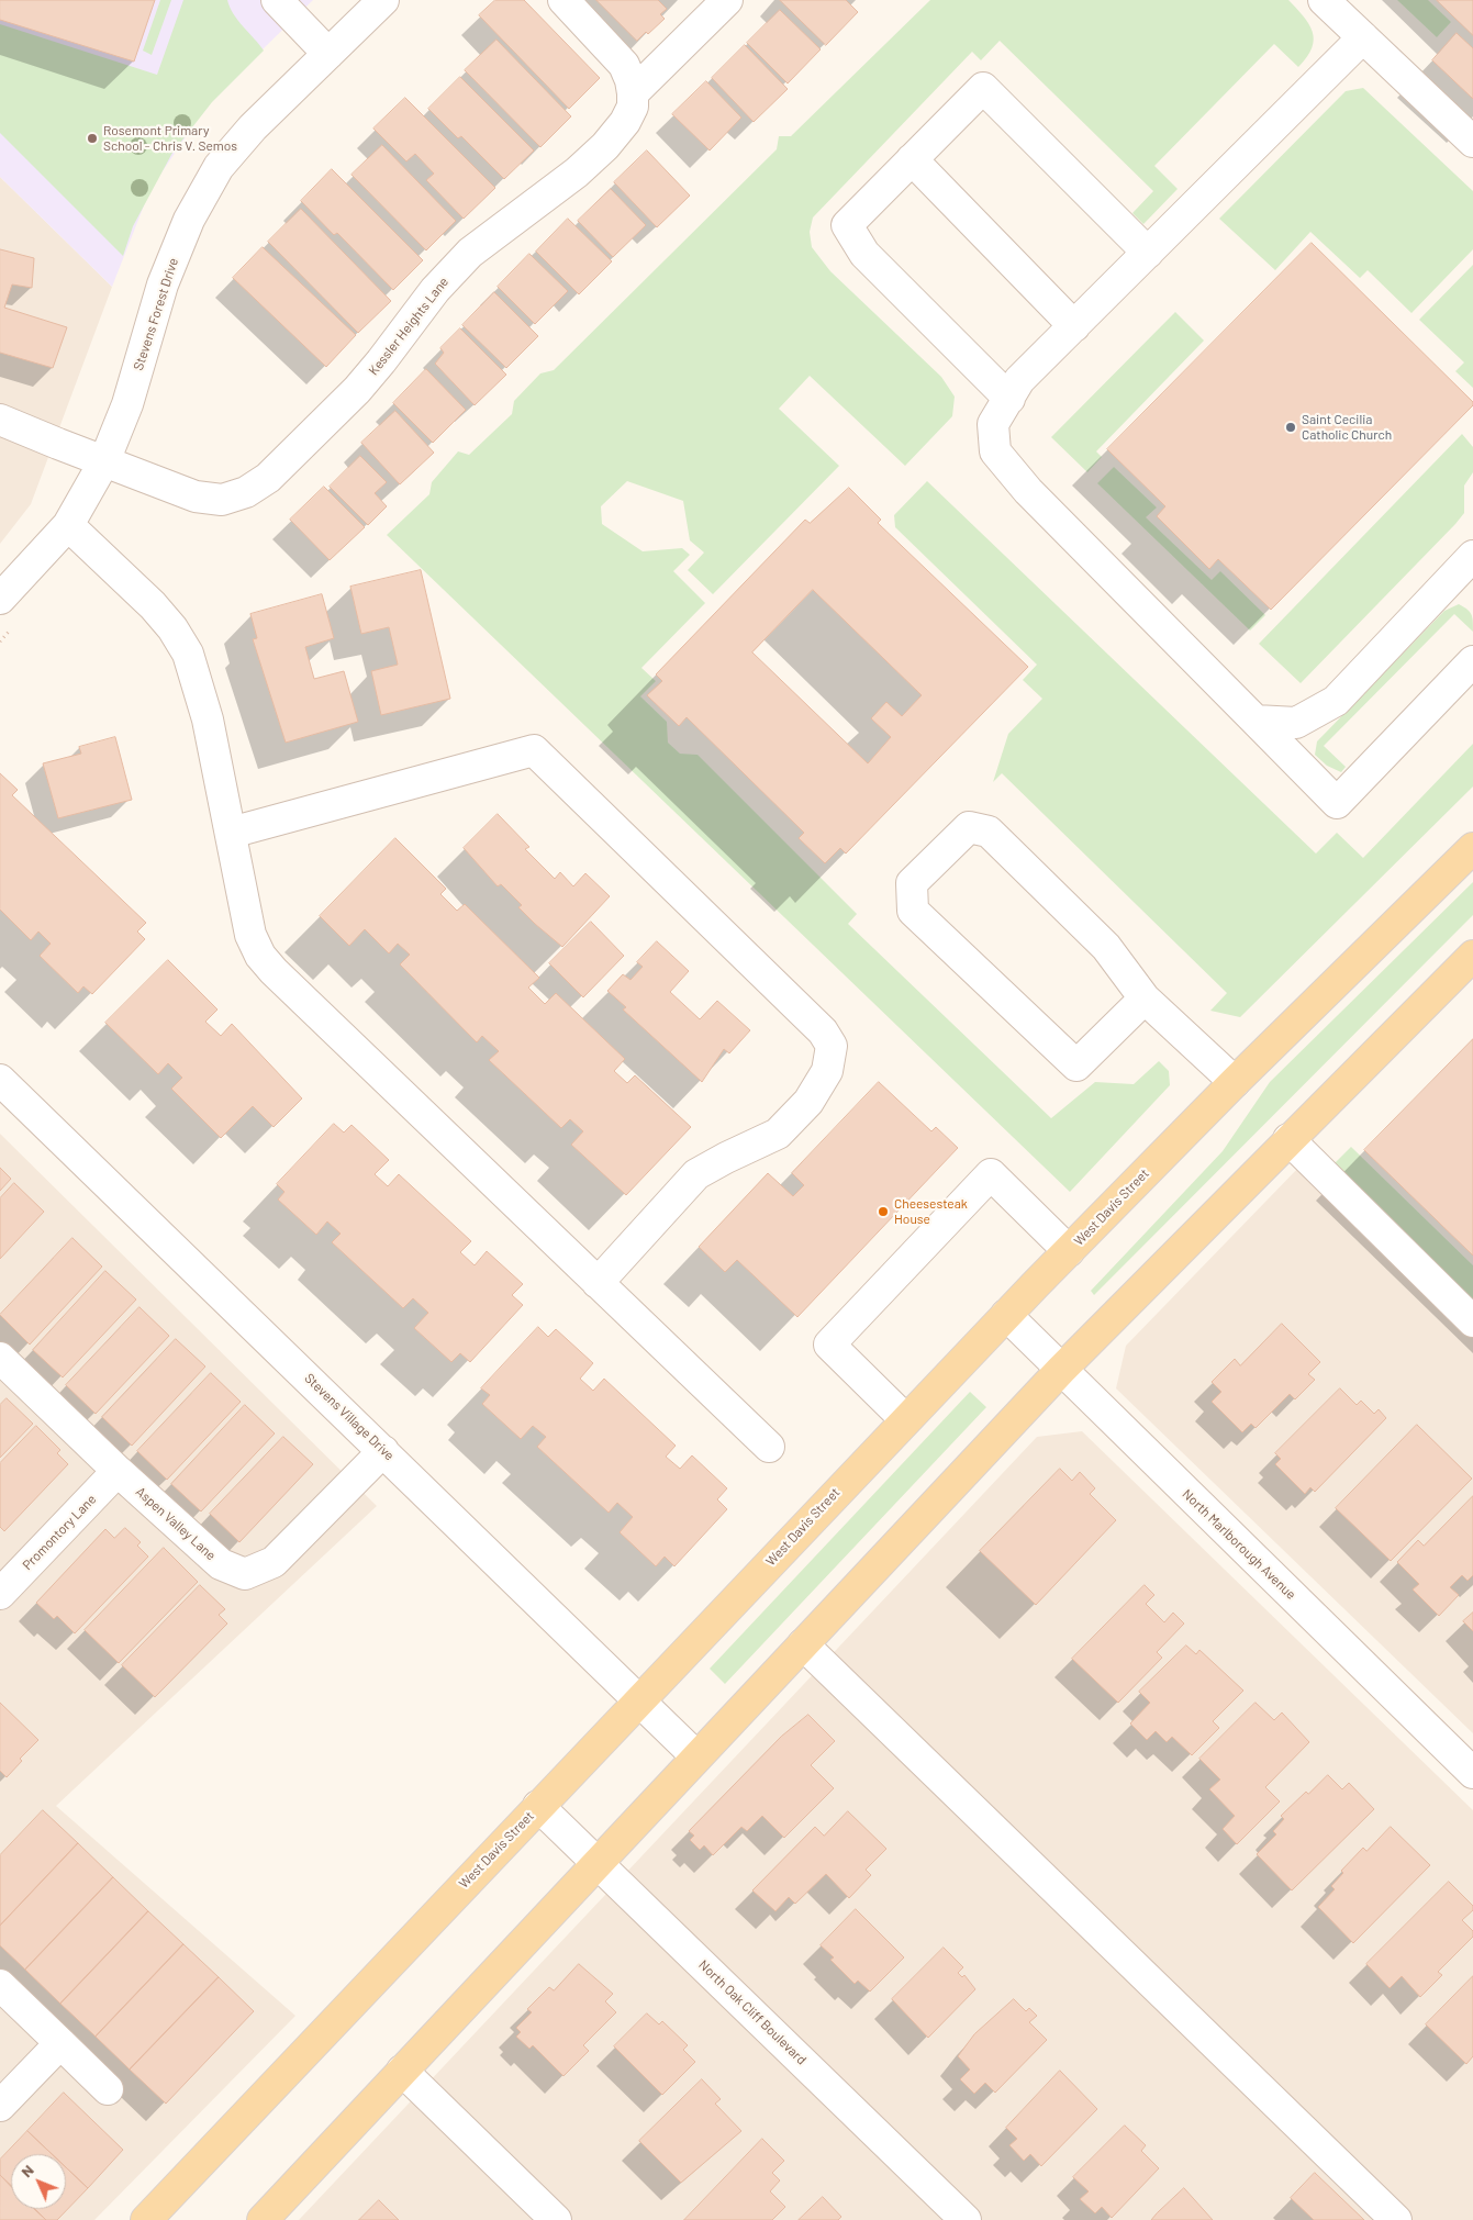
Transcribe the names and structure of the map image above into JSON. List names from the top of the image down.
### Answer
{
  "streets": {
    "main road": ["West Davis Street"],
    "street": [
      "Stevens Forest Drive",
      "Kessler Heights Lane",
      "Stevens Village Drive",
      "Aspen Valley Lane",
      "Promontory Lane",
      "North Marlborough Avenue",
      "North Oak Cliff Boulevard"
    ]
  },
  "crossings": [
    ["Stevens Forest Drive", "Kessler Heights Lane"],
    ["West Davis Street", "Stevens Village Drive"],
    ["West Davis Street", "North Marlborough Avenue"],
    ["West Davis Street", "North Oak Cliff Boulevard"],
    ["Stevens Village Drive", "Aspen Valley Lane"],
    ["Aspen Valley Lane", "Promontory Lane"]
  ],
  "places": ["Rosemont Primary School - Chris V. Semos", "Saint Cecilia Catholic Church", "Cheesesteak House"],
  "north": "top left"
}
